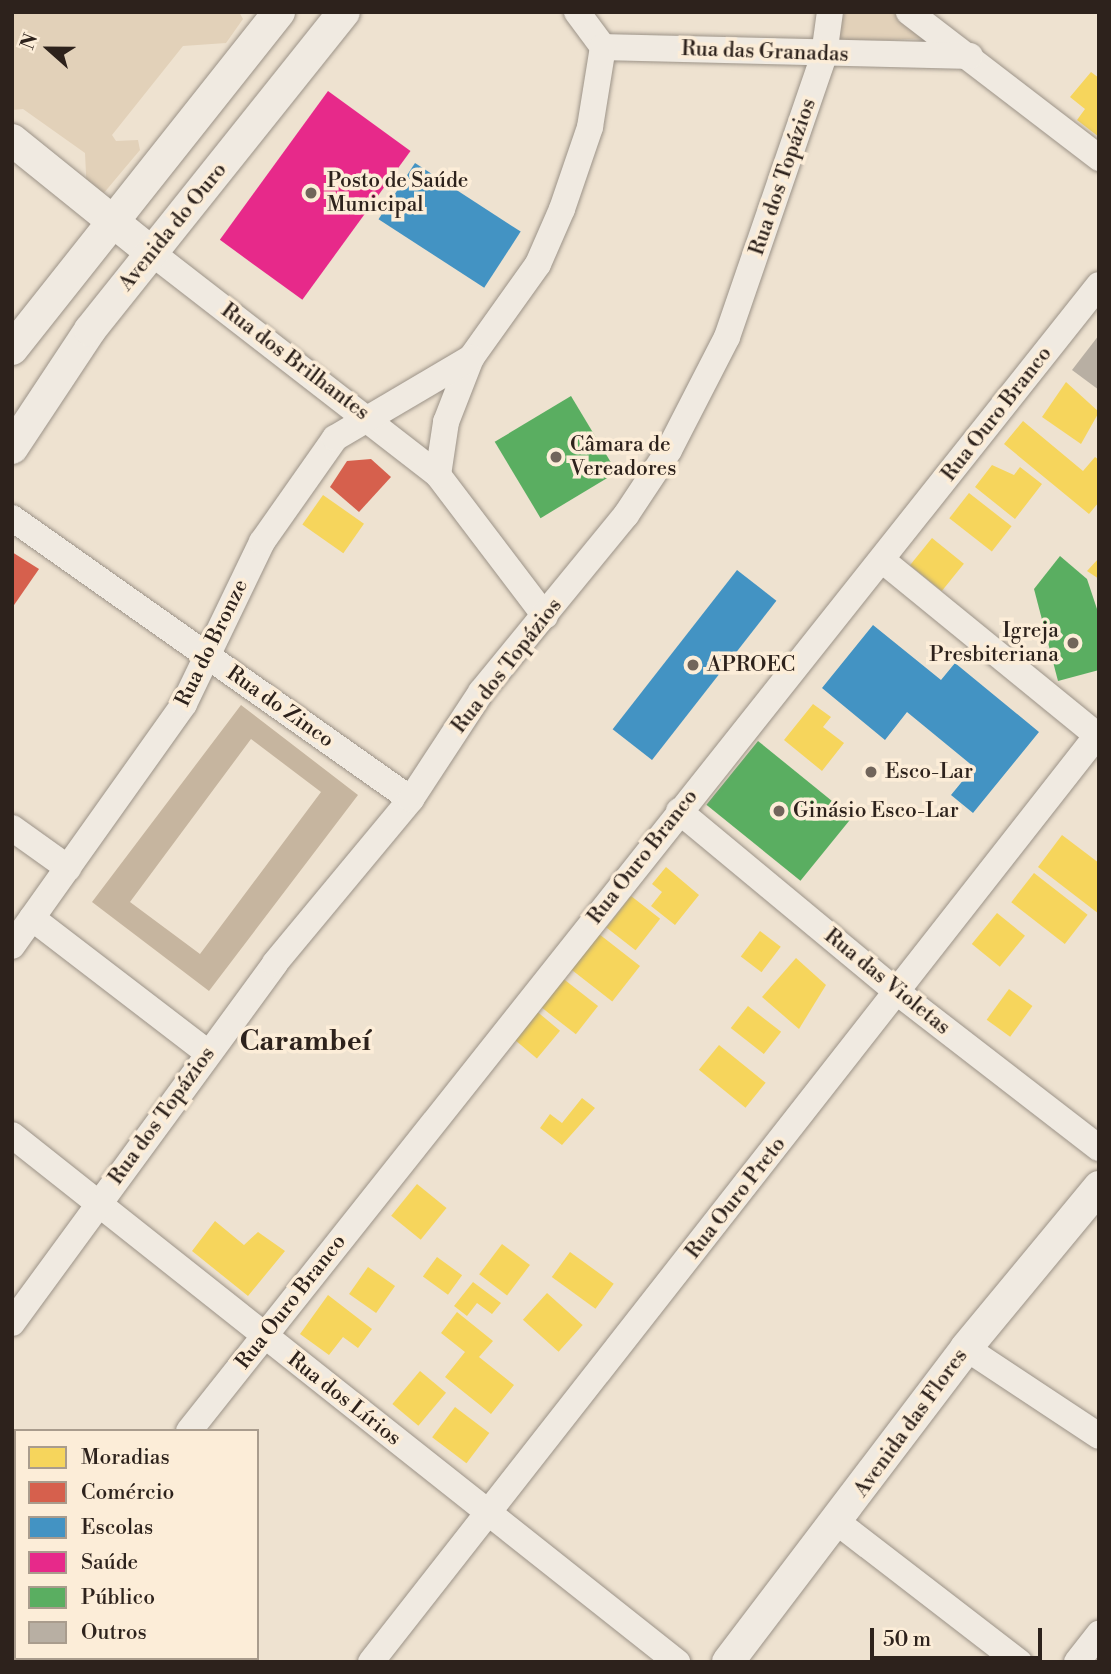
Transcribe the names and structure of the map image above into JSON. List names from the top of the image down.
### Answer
{
  "streets": {
    "street": [
      "Rua das Granadas",
      "Rua dos Topázios",
      "Avenida do Ouro",
      "Rua dos Brilhantes",
      "Rua Ouro Branco",
      "Rua do Bronze",
      "Rua do Zinco",
      "Rua das Violetas",
      "Rua Ouro Preto",
      "Rua dos Lírios",
      "Avenida das Flores"
    ]
  },
  "crossings": [
    ["Rua das Granadas", "Rua dos Topázios"],
    ["Rua dos Topázios", "Rua dos Brilhantes"],
    ["Rua dos Topázios", "Rua do Zinco"],
    ["Rua dos Topázios", "Rua dos Lírios"],
    ["Avenida do Ouro", "Rua dos Brilhantes"],
    ["Rua dos Brilhantes", "Rua do Bronze"],
    ["Rua Ouro Branco", "Rua das Violetas"],
    ["Rua Ouro Branco", "Rua dos Lírios"],
    ["Rua do Bronze", "Rua do Zinco"],
    ["Rua das Violetas", "Rua Ouro Preto"],
    ["Rua Ouro Preto", "Rua dos Lírios"]
  ],
  "districts": ["Carambeí"],
  "places": [
    "Posto de Saúde Municipal",
    "Câmara de Vereadores",
    "Igreja Presbiteriana",
    "APROEC",
    "Esco-Lar",
    "Ginásio Esco-Lar"
  ],
  "legend": [
    "Moradias",
    "Comércio",
    "Escolas",
    "Saúde",
    "Público",
    "Outros"
  ],
  "scale_bar": "50 m",
  "north": "left"
}
